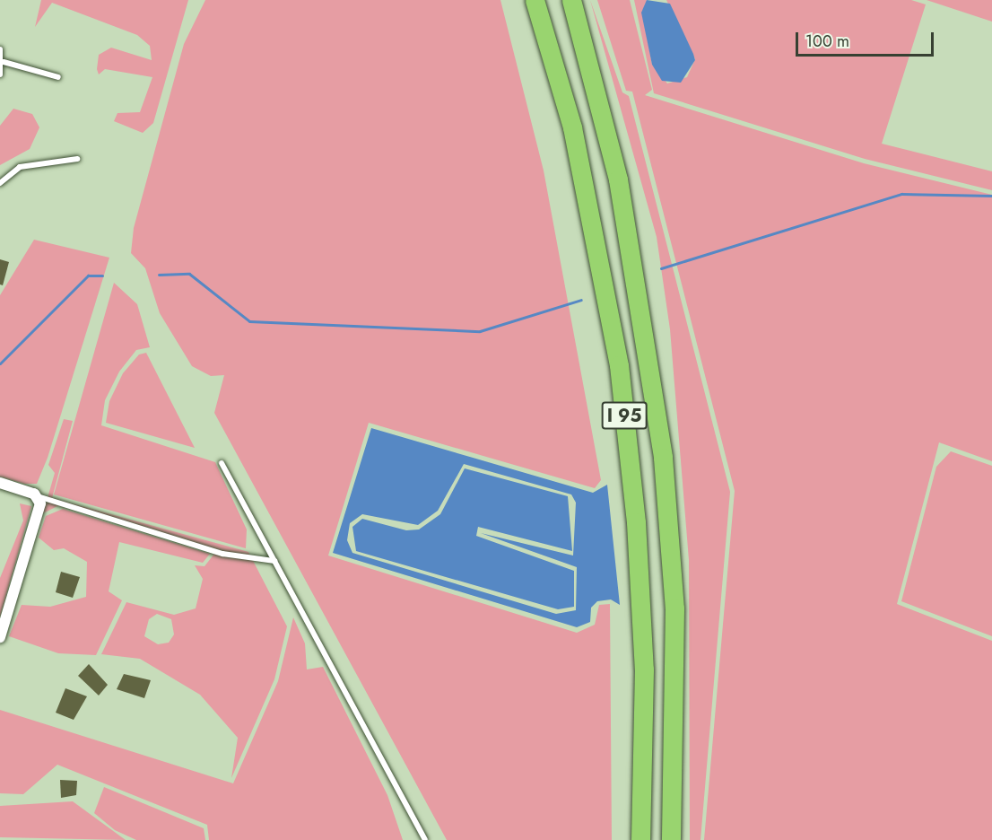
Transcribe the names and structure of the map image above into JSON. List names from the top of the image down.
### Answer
{
  "streets": {
    "highway": ["I 95"]
  },
  "scale_bar": "100 m"
}
